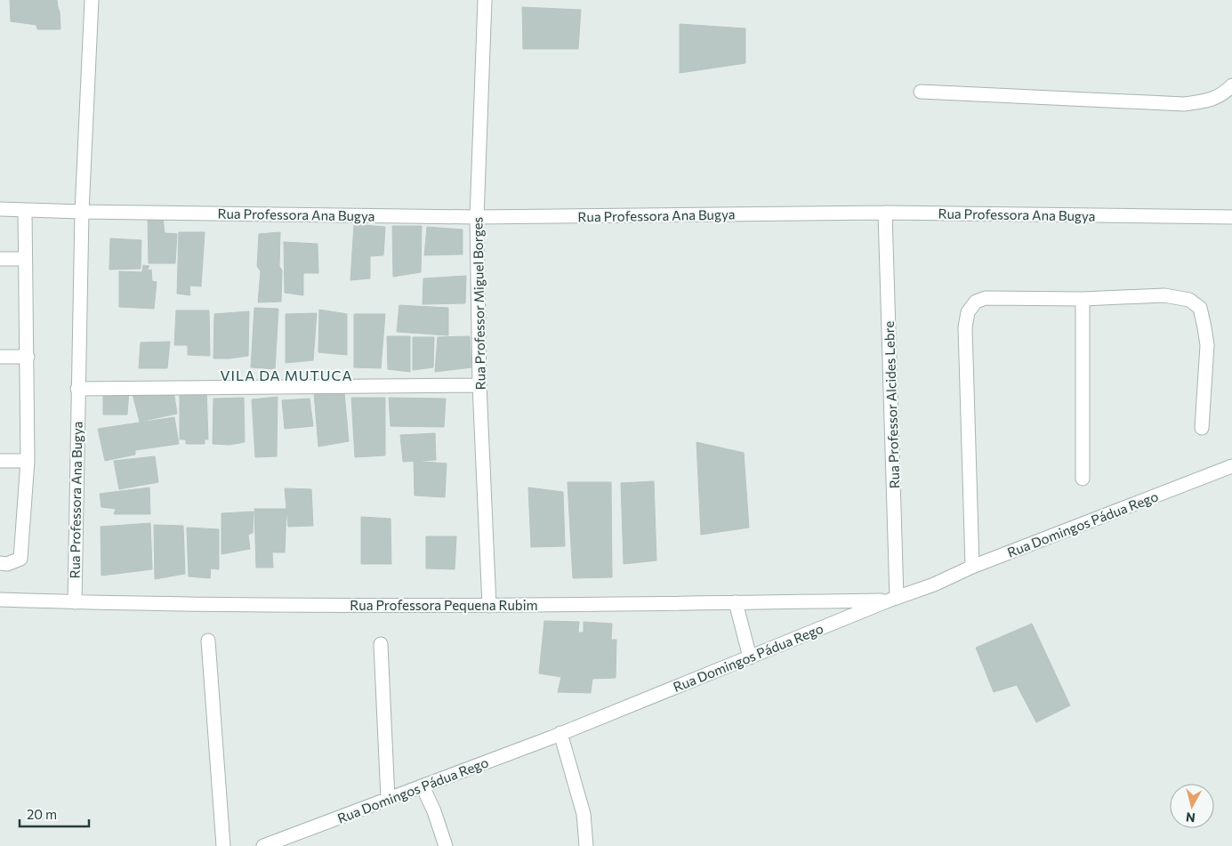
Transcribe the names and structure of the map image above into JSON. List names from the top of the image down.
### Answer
{
  "streets": {
    "street": [
      "Rua Professora Ana Bugya",
      "Rua Professor Miguel Borges",
      "Rua Professor Alcides Lebre",
      "Rua Domingos Pádua Rego",
      "Rua Professora Pequena Rubim"
    ]
  },
  "crossings": [
    ["Rua Professora Ana Bugya", "Rua Professor Miguel Borges"],
    ["Rua Professora Ana Bugya", "Rua Professor Alcides Lebre"],
    ["Rua Professora Ana Bugya", "Rua Professora Pequena Rubim"],
    ["Rua Professor Miguel Borges", "Rua Professora Pequena Rubim"],
    ["Rua Professor Alcides Lebre", "Rua Domingos Pádua Rego"],
    ["Rua Professor Alcides Lebre", "Rua Professora Pequena Rubim"],
    ["Rua Domingos Pádua Rego", "Rua Professora Pequena Rubim"]
  ],
  "districts": ["VILA DA MUTUCA"],
  "scale_bar": "20 m",
  "north": "bottom"
}
